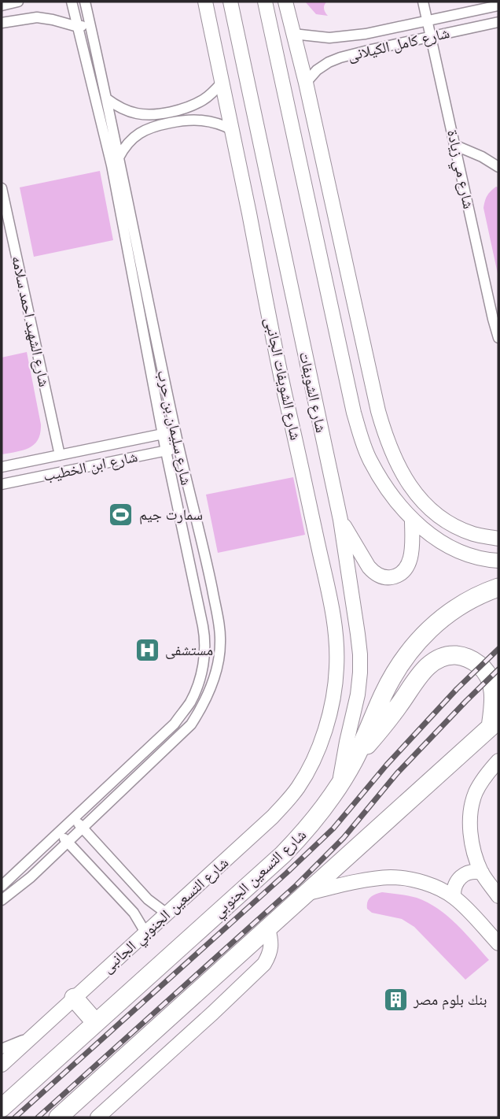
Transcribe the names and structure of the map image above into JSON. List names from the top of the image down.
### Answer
{
  "streets": {
    "highway": ["شارع التسعين الجنوبي"],
    "street": [
      "شارع كامل الكيلانى",
      "شارع مي زيادة",
      "شارع الشهيد احمد سلامه",
      "شارع الشويفات الجانبى",
      "شارع الشويفات",
      "شارع سليمان بن حرب",
      "شارع ابن الخطيب",
      "شارع التسعين الجنوبي الجانبى"
    ]
  },
  "crossings": [
    ["شارع كامل الكيلانى", "شارع مي زيادة"],
    ["شارع الشهيد احمد سلامه", "شارع ابن الخطيب"],
    ["شارع الشويفات الجانبى", "شارع التسعين الجنوبي الجانبى"],
    ["شارع الشويفات", "شارع التسعين الجنوبي"],
    ["شارع سليمان بن حرب", "شارع ابن الخطيب"]
  ],
  "places": {
    "sports": ["سمارت جيم"],
    "hospital": ["مستشفى"],
    "building": ["بنك بلوم مصر"]
  }
}
